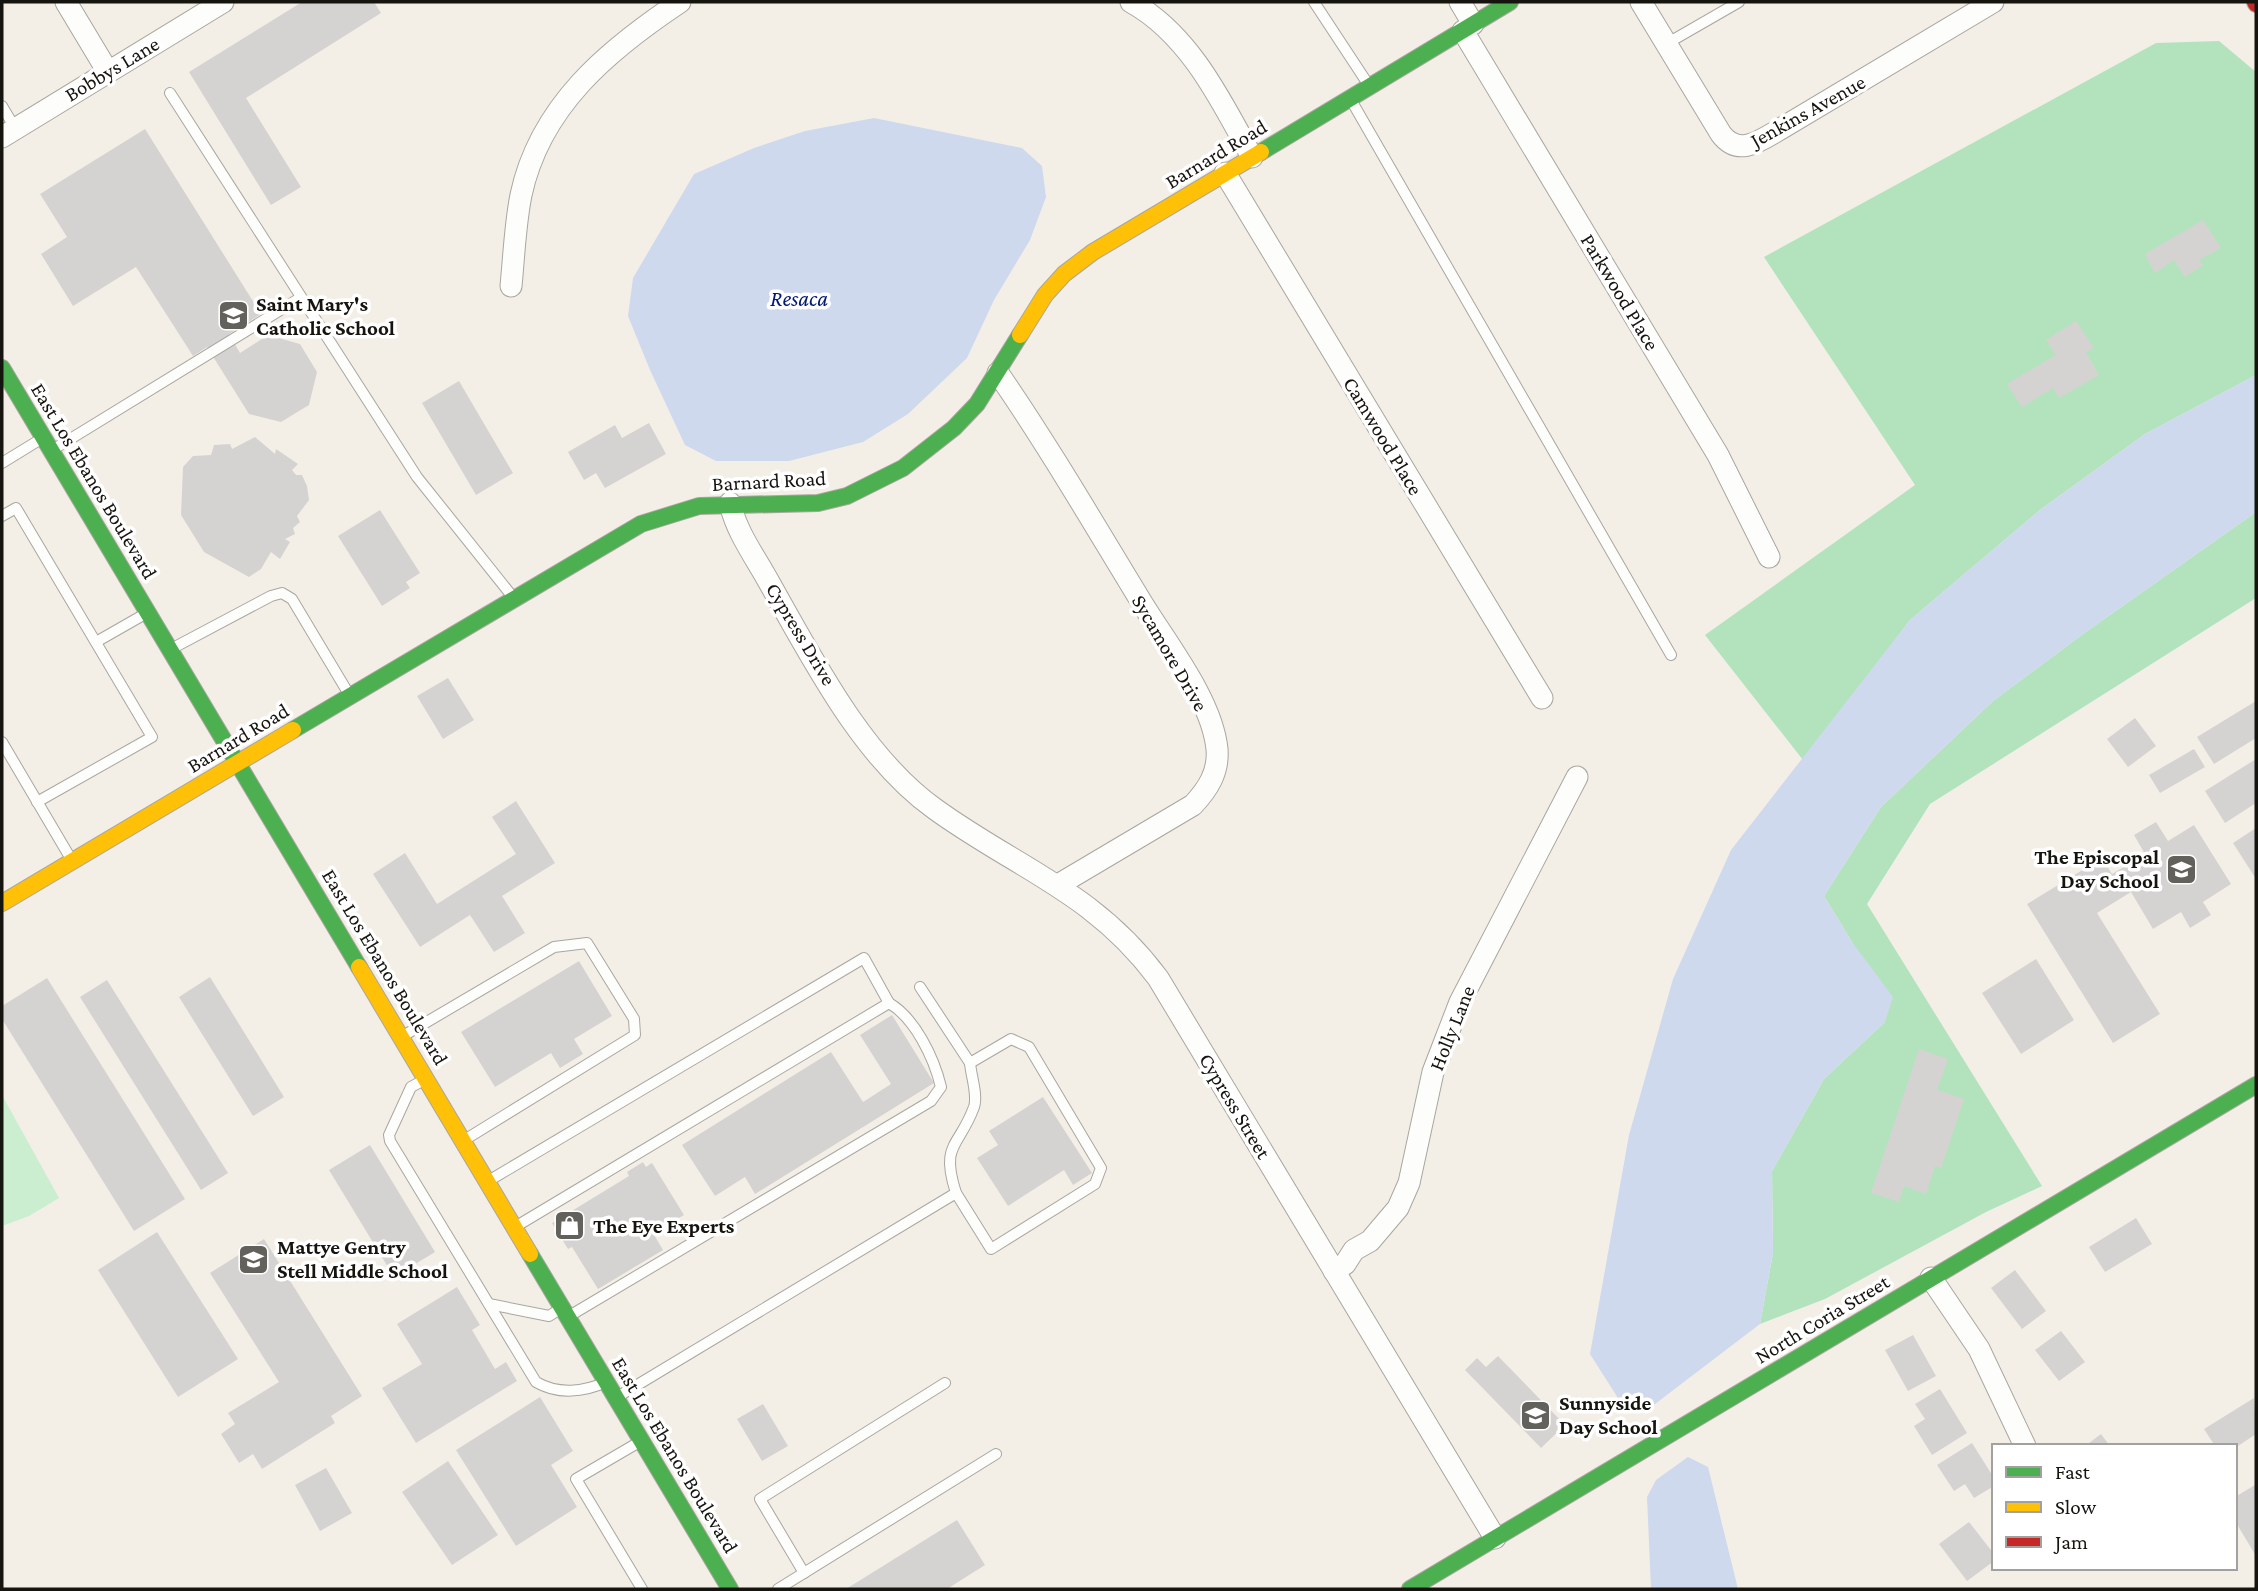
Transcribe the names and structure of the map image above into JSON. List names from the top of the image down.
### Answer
{
  "streets": {
    "street": [
      "Bobbys Lane",
      "Jenkins Avenue",
      "Barnard Road",
      "Parkwood Place",
      "Camwood Place",
      "East Los Ebanos Boulevard",
      "Cypress Drive",
      "Sycamore Drive",
      "Holly Lane",
      "Cypress Street",
      "North Coria Street"
    ]
  },
  "crossings": [
    ["Barnard Road", "Parkwood Place"],
    ["Barnard Road", "Camwood Place"],
    ["Barnard Road", "East Los Ebanos Boulevard"],
    ["Barnard Road", "Cypress Drive"],
    ["Barnard Road", "Sycamore Drive"],
    ["Cypress Drive", "Cypress Street"],
    ["Sycamore Drive", "Cypress Street"],
    ["Holly Lane", "Cypress Street"],
    ["Cypress Street", "North Coria Street"]
  ],
  "water": ["Resaca"],
  "places": {
    "school or university": [
      "Saint Mary's Catholic School",
      "The Episcopal Day School",
      "Mattye Gentry Stell Middle School",
      "Sunnyside Day School"
    ],
    "shop": ["The Eye Experts"]
  },
  "legend": ["Fast", "Slow", "Jam"]
}
